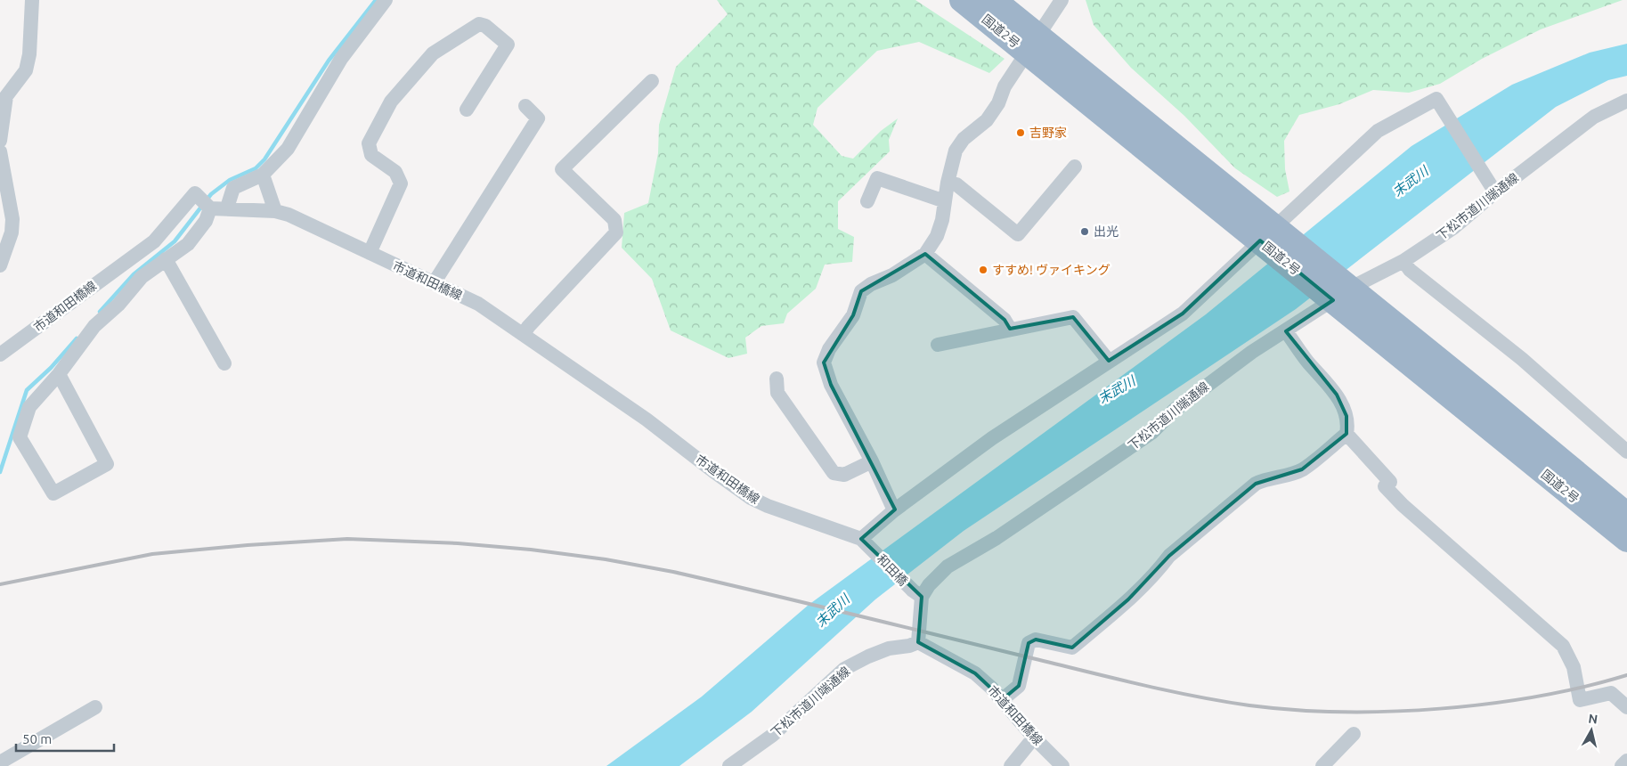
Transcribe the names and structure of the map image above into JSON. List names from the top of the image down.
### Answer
{
  "streets": {
    "highway": ["国道2号"],
    "street": ["下松市道川端通線", "市道和田橋線", "和田橋"]
  },
  "crossings": [
    ["下松市道川端通線", "市道和田橋線"],
    ["下松市道川端通線", "和田橋"],
    ["市道和田橋線", "和田橋"]
  ],
  "water": ["末武川"],
  "places": ["吉野家", "出光", "すすめ! ヴァイキング"],
  "scale_bar": "50 m",
  "north": "top"
}
